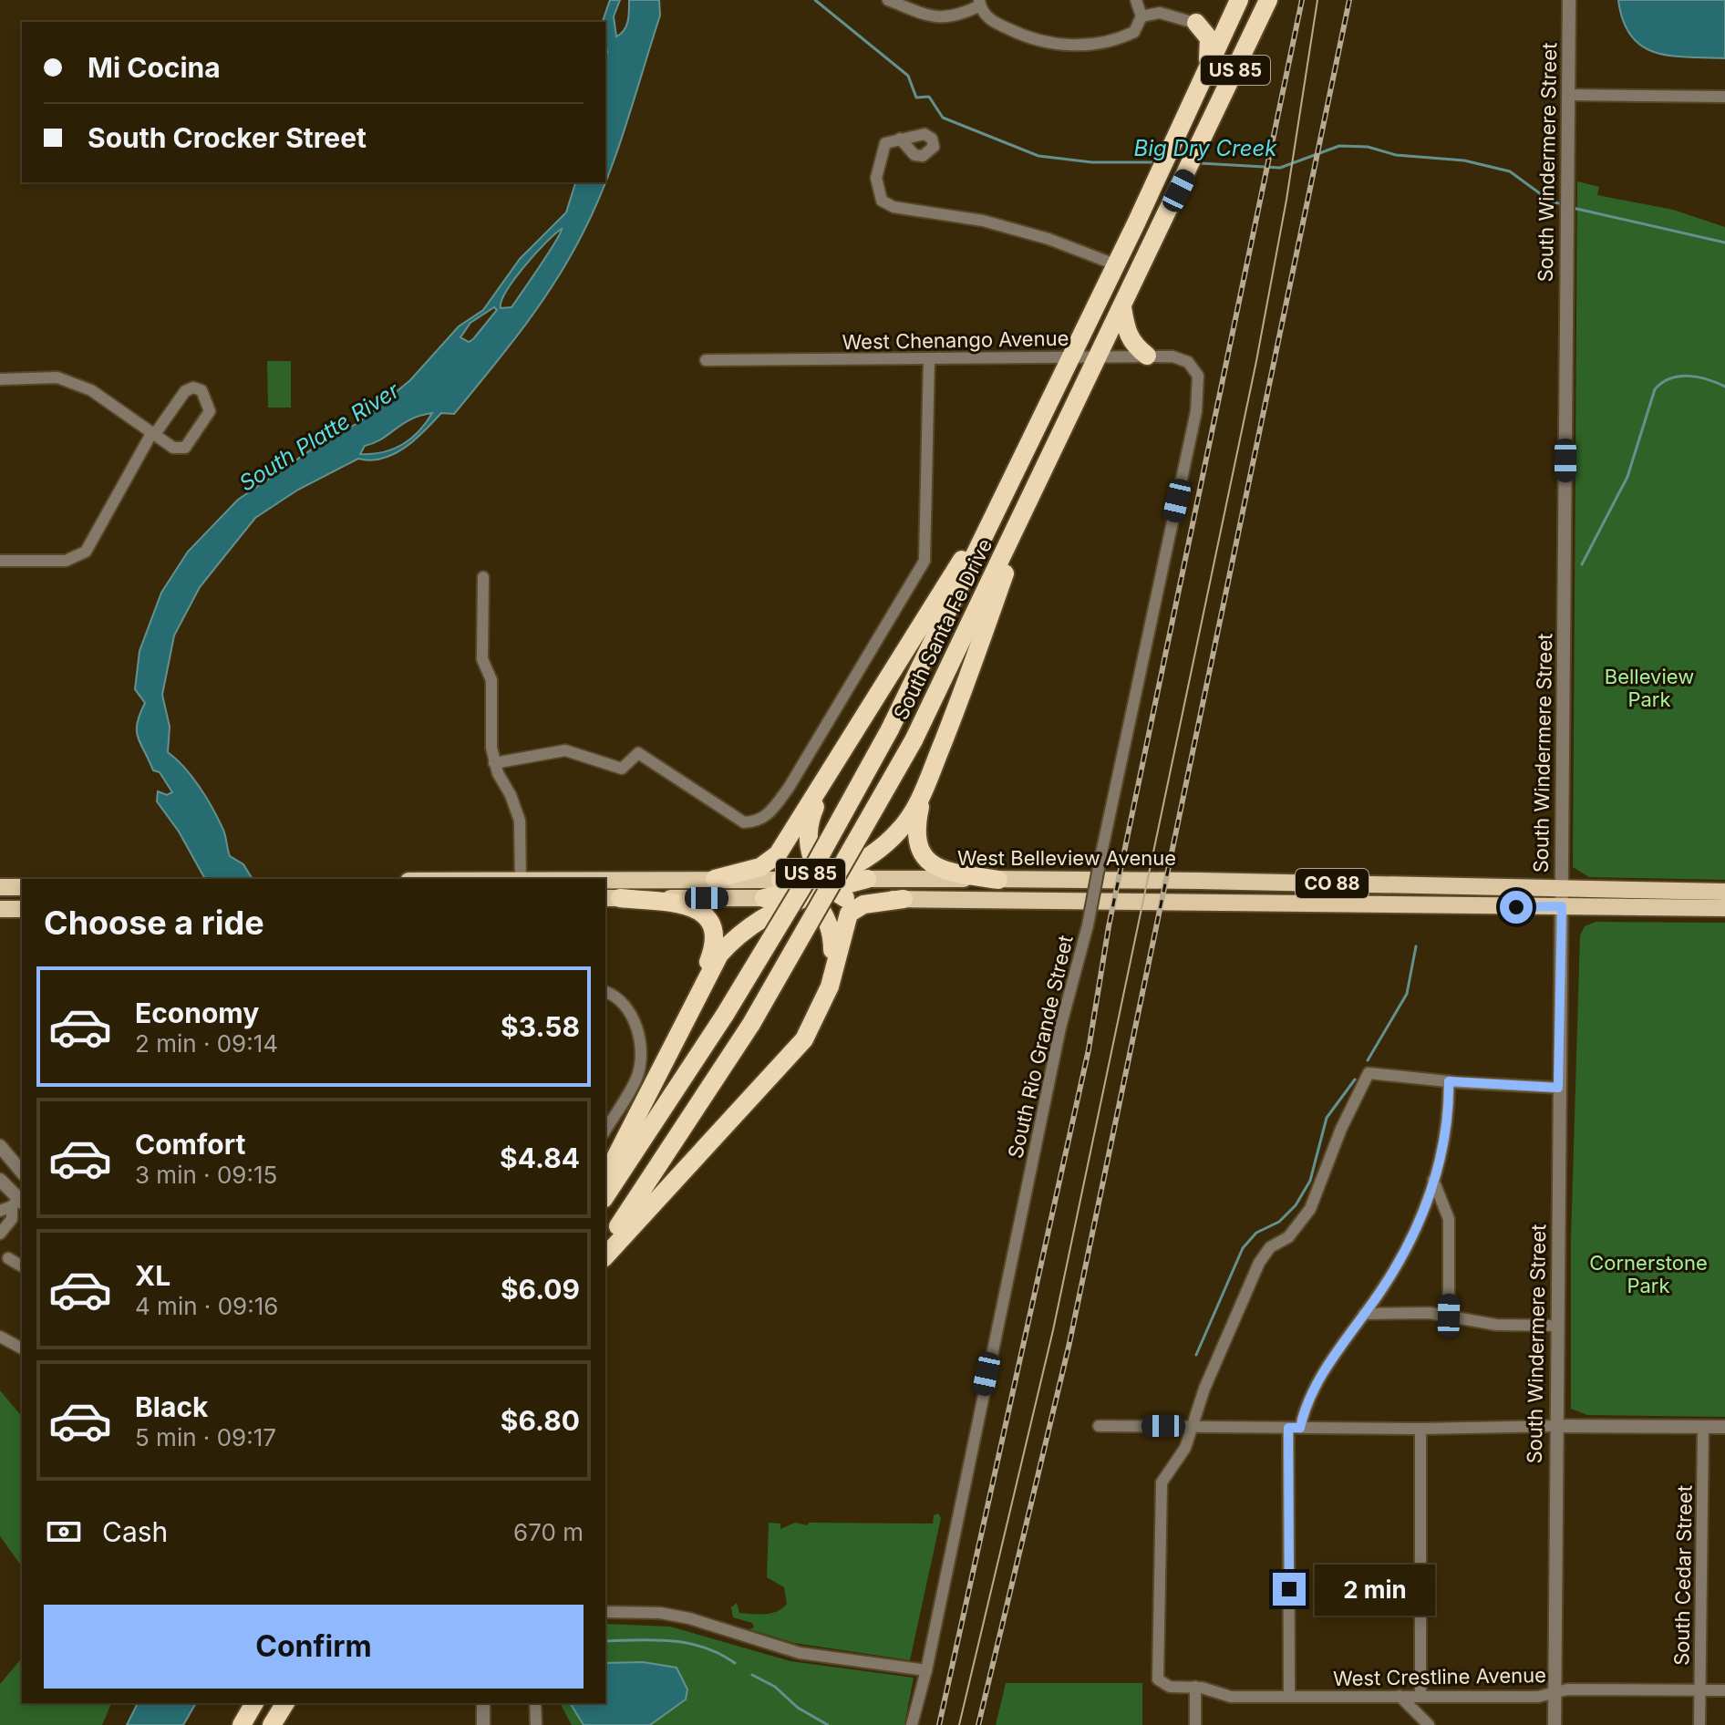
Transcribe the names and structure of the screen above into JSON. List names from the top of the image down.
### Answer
{
  "streets": {
    "highway": ["US 85", "South Santa Fe Drive"],
    "main road": ["West Belleview Avenue", "CO 88"],
    "street": [
      "South Windermere Street",
      "West Chenango Avenue",
      "South Rio Grande Street",
      "South Cedar Street",
      "West Crestline Avenue"
    ]
  },
  "crossings": [
    ["South Windermere Street", "West Belleview Avenue"],
    ["South Windermere Street", "West Crestline Avenue"],
    ["West Chenango Avenue", "South Santa Fe Drive"],
    ["West Chenango Avenue", "South Rio Grande Street"],
    ["South Cedar Street", "West Crestline Avenue"]
  ],
  "water": ["Big Dry Creek", "South Platte River"],
  "parks": ["Belleview Park", "Cornerstone Park"],
  "page": {
    "banner": ["Mi Cocina", "South Crocker Street"],
    "heading": "Choose a ride",
    "list": [
      {
        "name": "Economy",
        "note": "2 min · 09:14",
        "value": "$3.58"
      },
      {
        "name": "Comfort",
        "note": "3 min · 09:15",
        "value": "$4.84"
      },
      {
        "name": "XL",
        "note": "4 min · 09:16",
        "value": "$6.09"
      },
      {
        "name": "Black",
        "note": "5 min · 09:17",
        "value": "$6.80"
      }
    ],
    "pay": ["Cash", "670 m"],
    "bubble": "2 min",
    "buttons": "Confirm"
  }
}
